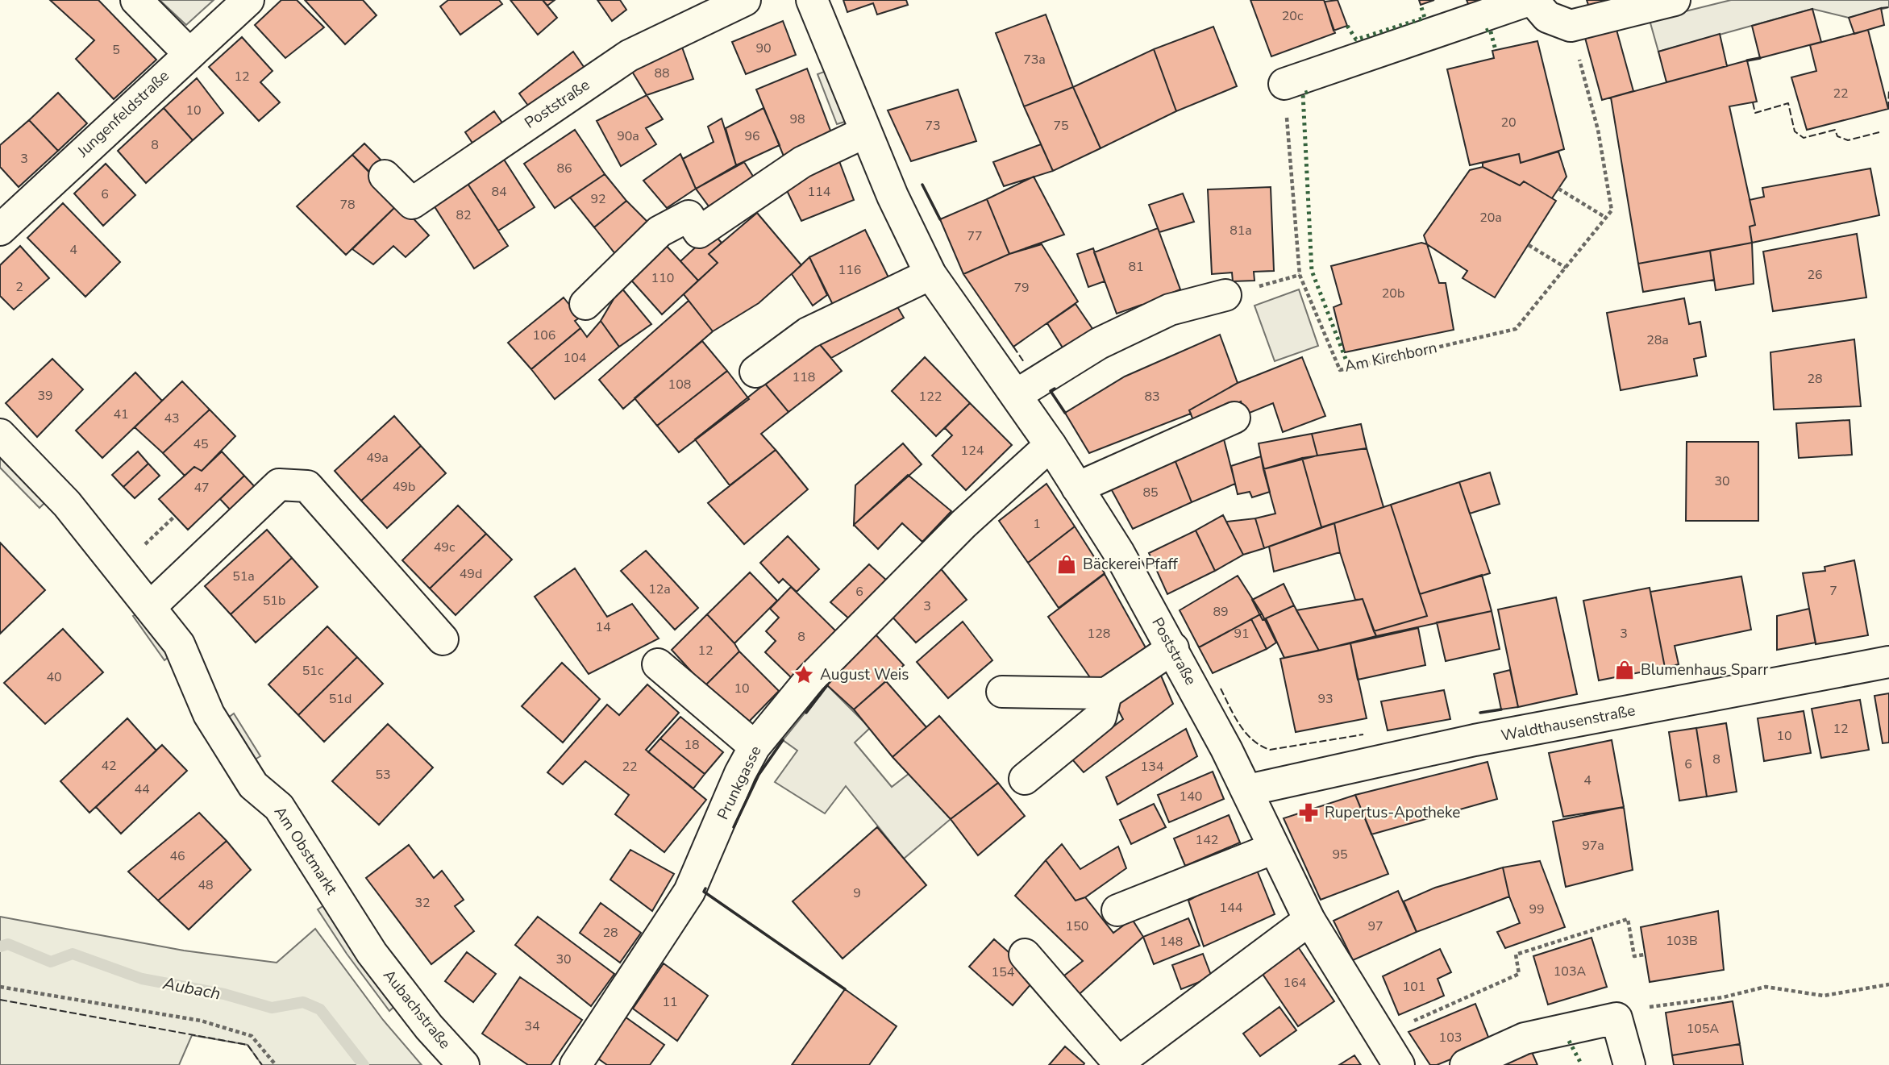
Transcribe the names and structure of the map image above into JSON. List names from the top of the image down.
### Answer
{
  "streets": {
    "street": [
      "Poststraße",
      "Jungenfeldstraße",
      "Waldthausenstraße",
      "Prunkgasse",
      "Am Obstmarkt",
      "Aubachstraße"
    ],
    "path": ["Am Kirchborn"]
  },
  "crossings": [
    ["Poststraße", "Waldthausenstraße"],
    ["Poststraße", "Prunkgasse"],
    ["Am Obstmarkt", "Aubachstraße"]
  ],
  "water": ["Aubach"],
  "places": {
    "shop": ["Bäckerei Pfaff", "Blumenhaus Sparr"],
    "place": ["August Weis"],
    "pharmacy": ["Rupertus-Apotheke"]
  },
  "house_numbers": [
    "20c",
    "90",
    "5",
    "73a",
    "88",
    "12",
    "22",
    "10",
    "98",
    "20",
    "73",
    "75",
    "90a",
    "96",
    "8",
    "3",
    "86",
    "84",
    "114",
    "6",
    "92",
    "78",
    "82",
    "20a",
    "81a",
    "77",
    "4",
    "81",
    "116",
    "26",
    "110",
    "2",
    "79",
    "20b",
    "106",
    "28a",
    "104",
    "118",
    "28",
    "108",
    "39",
    "122",
    "83",
    "41",
    "43",
    "45",
    "124",
    "49a",
    "30",
    "49b",
    "47",
    "85",
    "1",
    "49c",
    "49d",
    "51a",
    "12a",
    "7",
    "6",
    "51b",
    "3",
    "89",
    "14",
    "128",
    "91",
    "3",
    "8",
    "12",
    "51c",
    "40",
    "10",
    "51d",
    "93",
    "12",
    "10",
    "18",
    "8",
    "6",
    "42",
    "22",
    "134",
    "53",
    "4",
    "44",
    "140",
    "142",
    "97a",
    "95",
    "46",
    "48",
    "9",
    "32",
    "144",
    "99",
    "150",
    "97",
    "28",
    "103B",
    "148",
    "30",
    "103A",
    "154",
    "164",
    "101",
    "11",
    "34",
    "105A",
    "103"
  ]
}
